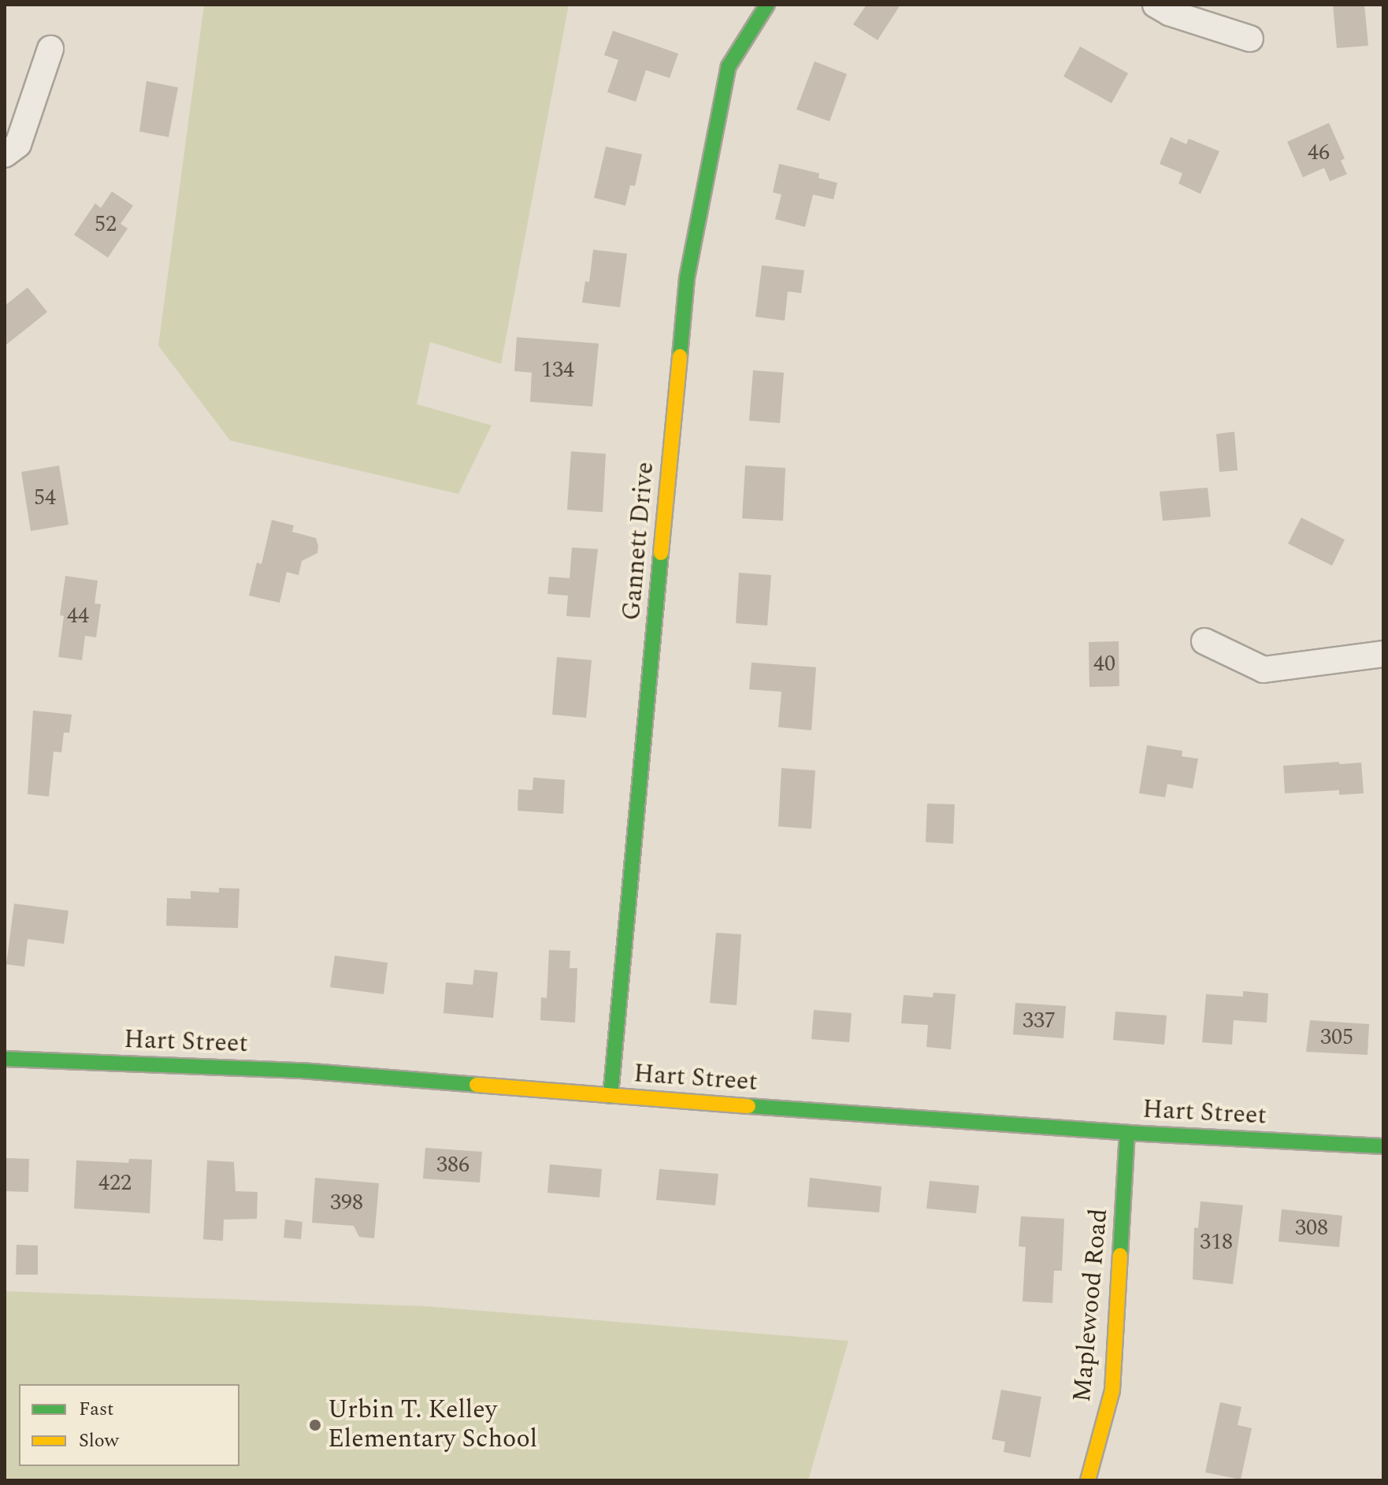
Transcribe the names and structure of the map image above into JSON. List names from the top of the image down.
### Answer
{
  "streets": {
    "street": ["Gannett Drive", "Hart Street", "Maplewood Road"]
  },
  "crossings": [
    ["Gannett Drive", "Hart Street"],
    ["Hart Street", "Maplewood Road"]
  ],
  "places": ["Urbin T. Kelley Elementary School"],
  "house_numbers": [
    "46",
    "52",
    "134",
    "54",
    "44",
    "40",
    "337",
    "305",
    "386",
    "422",
    "398",
    "308",
    "318"
  ],
  "legend": ["Fast", "Slow"]
}
